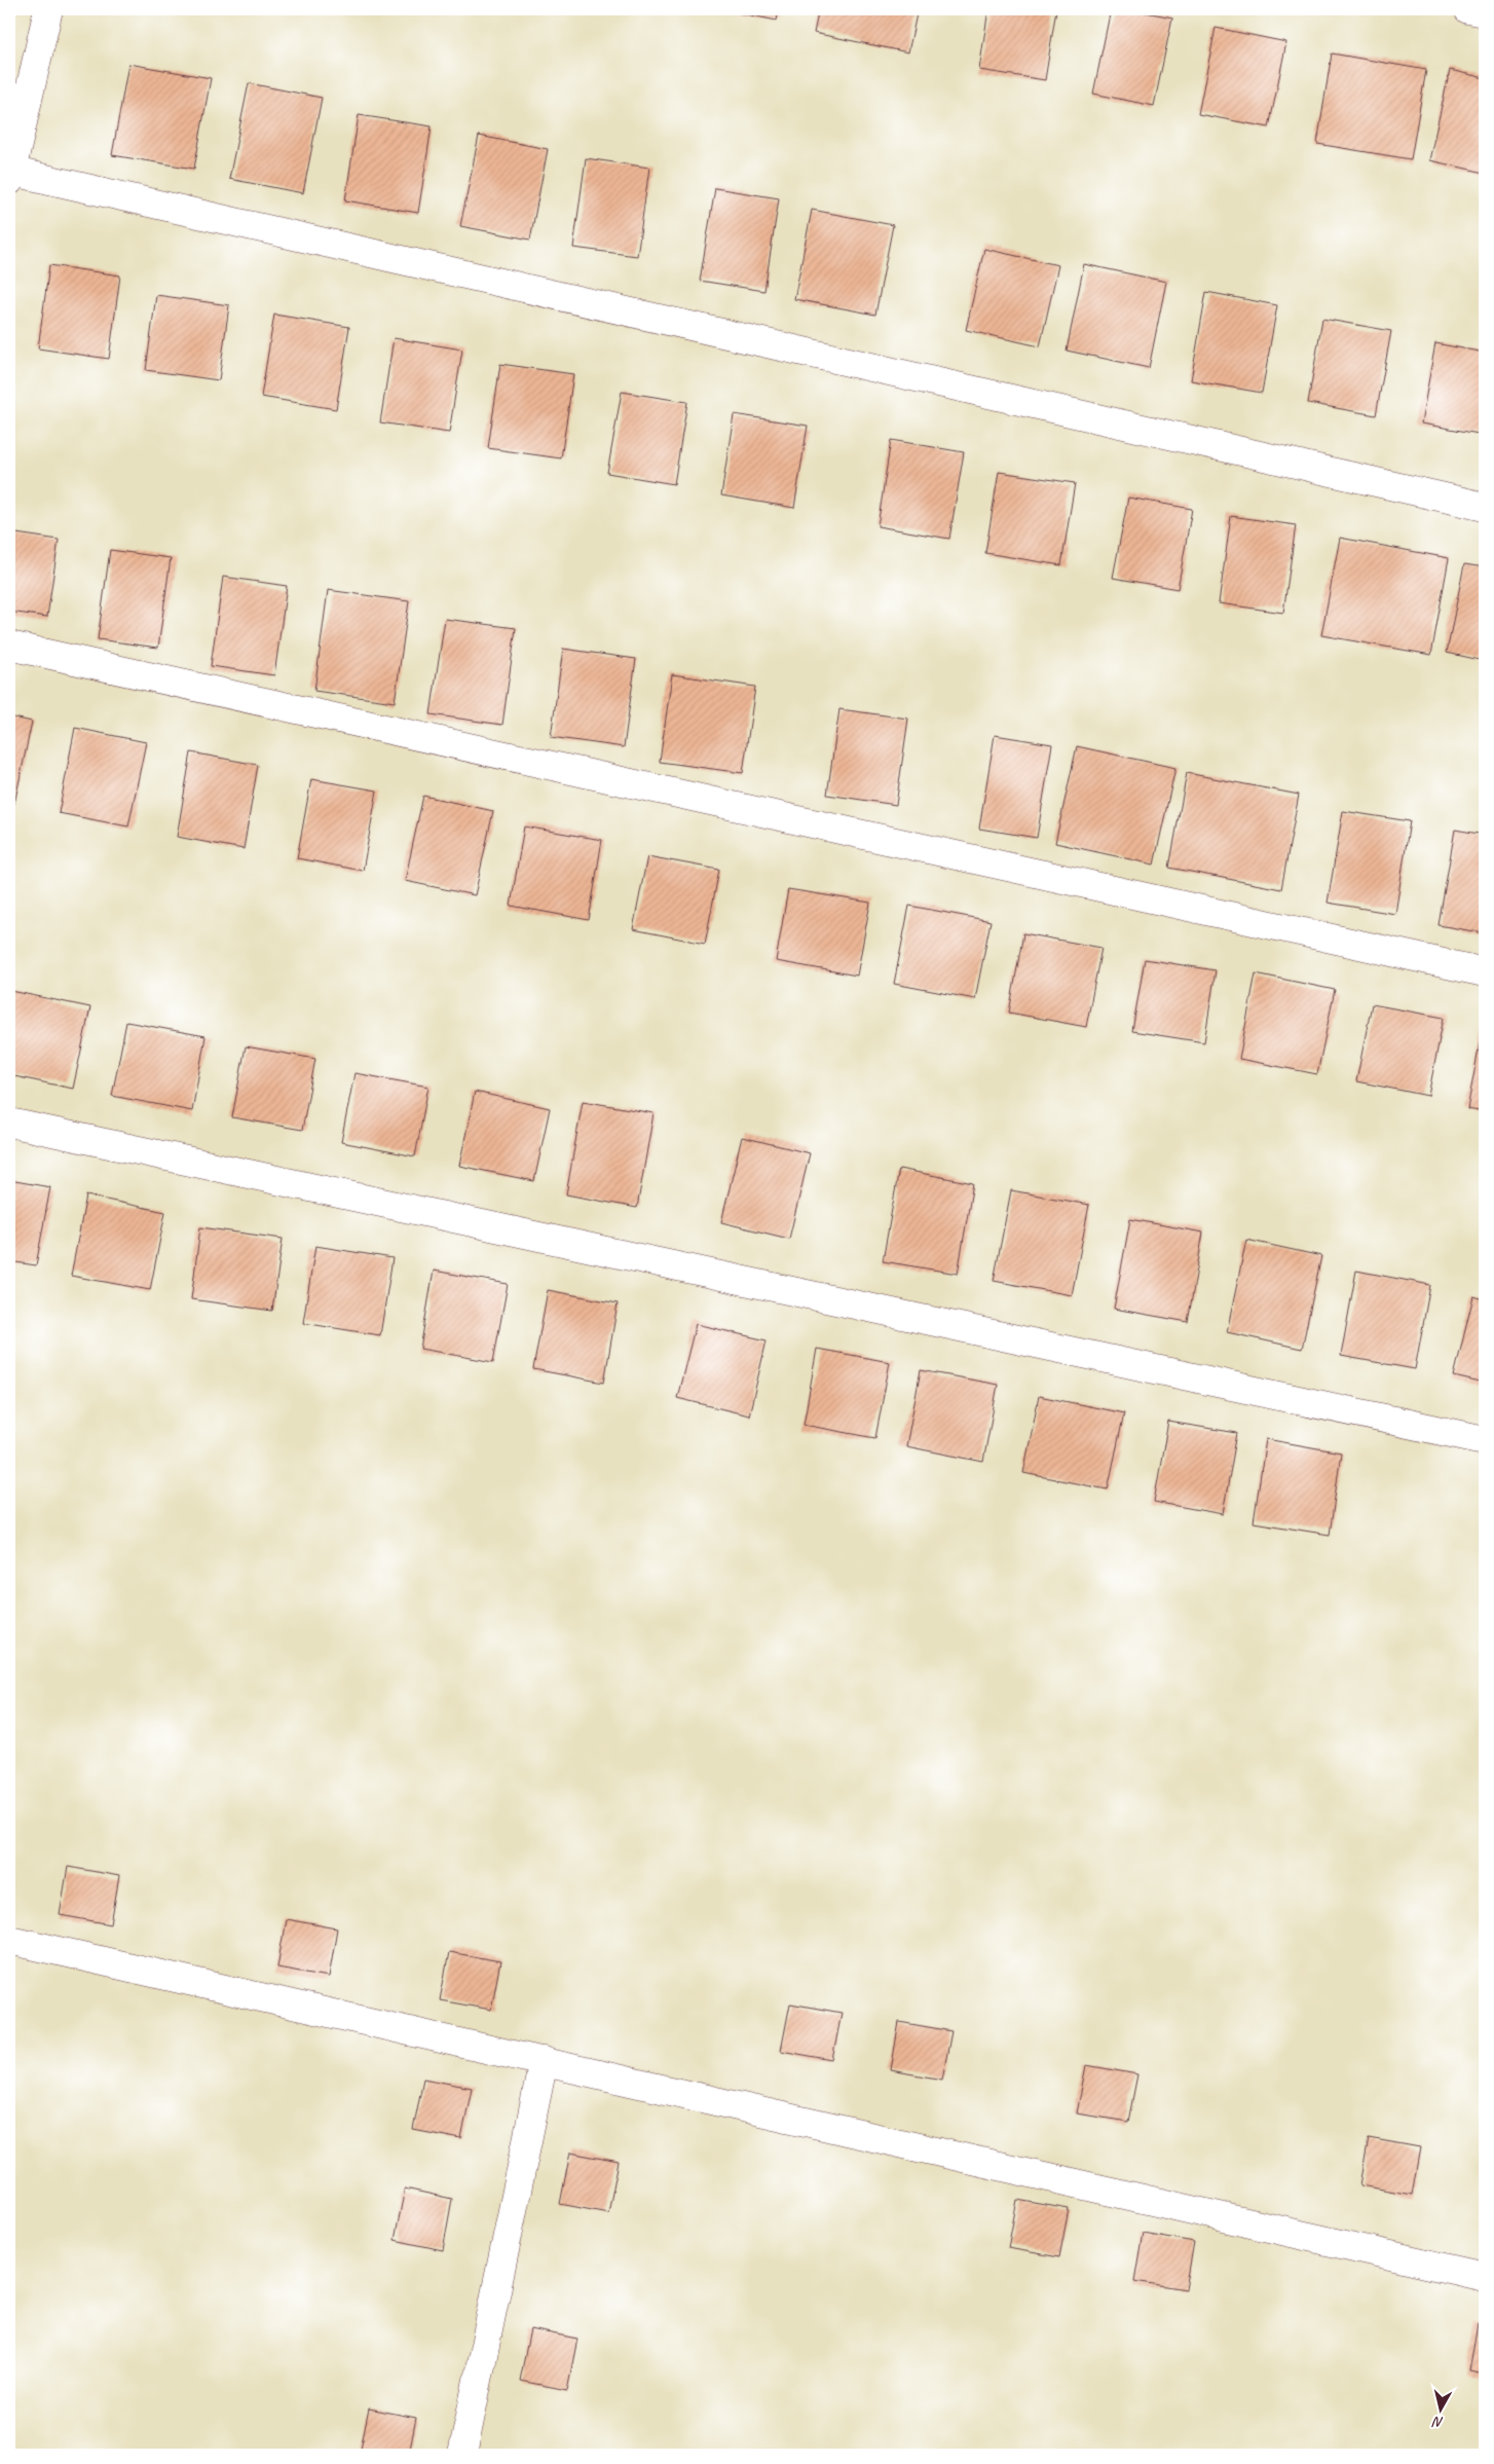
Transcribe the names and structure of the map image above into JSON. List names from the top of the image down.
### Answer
{
  "north": "bottom"
}
